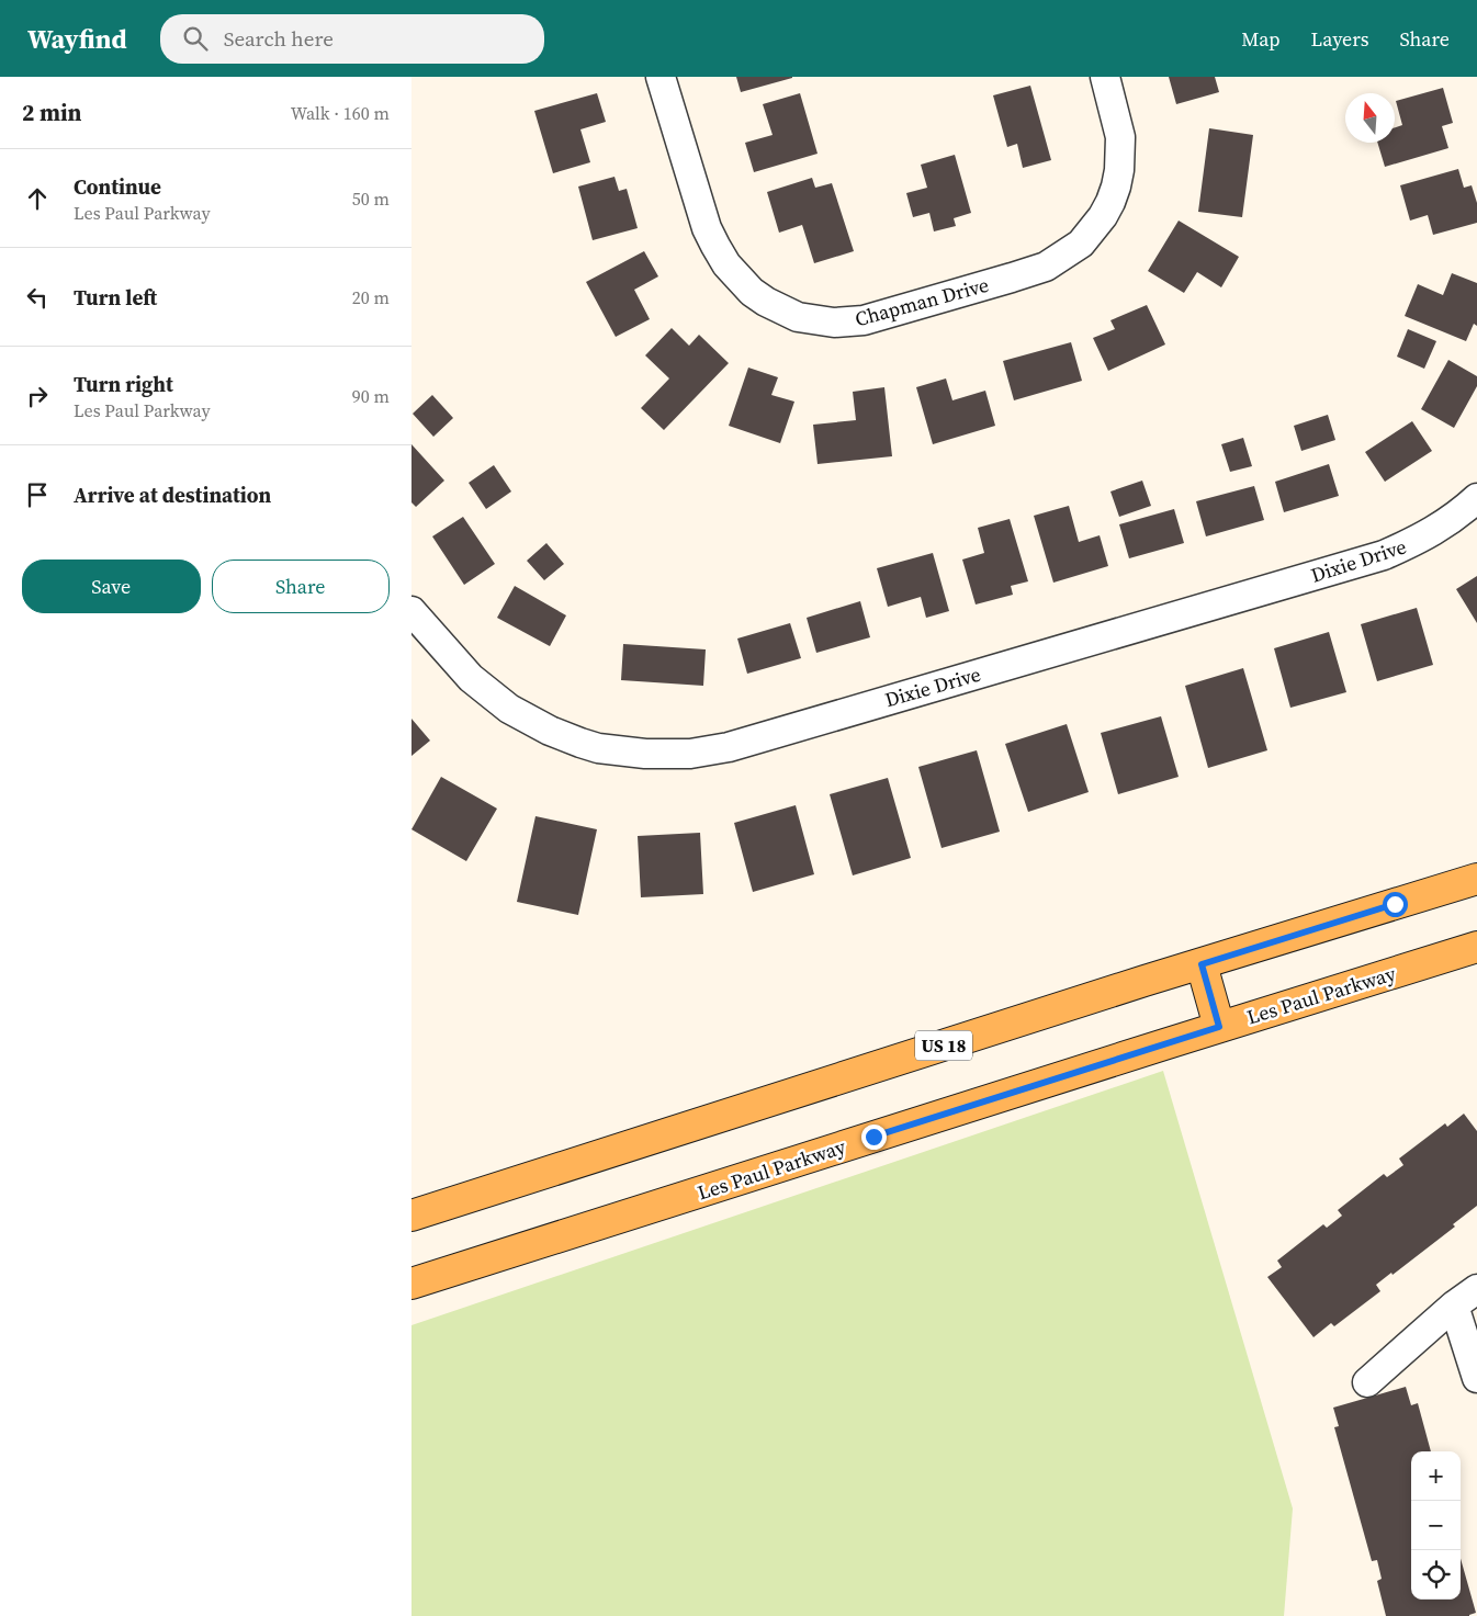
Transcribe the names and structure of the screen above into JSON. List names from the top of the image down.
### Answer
{
  "streets": {
    "main road": ["Les Paul Parkway", "US 18"],
    "street": ["Chapman Drive", "Dixie Drive"]
  },
  "north": "top",
  "page": {
    "header": "Wayfind",
    "search": "Search here",
    "nav": ["Map", "Layers", "Share"],
    "heading": ["2 min", "Walk · 160 m"],
    "list": [
      ["Continue", "Les Paul Parkway", "50 m"],
      ["Turn left", "20 m"],
      ["Turn right", "Les Paul Parkway", "90 m"],
      "Arrive at destination"
    ],
    "buttons": ["Save", "Share"],
    "map_buttons": ["+", "−"]
  }
}
